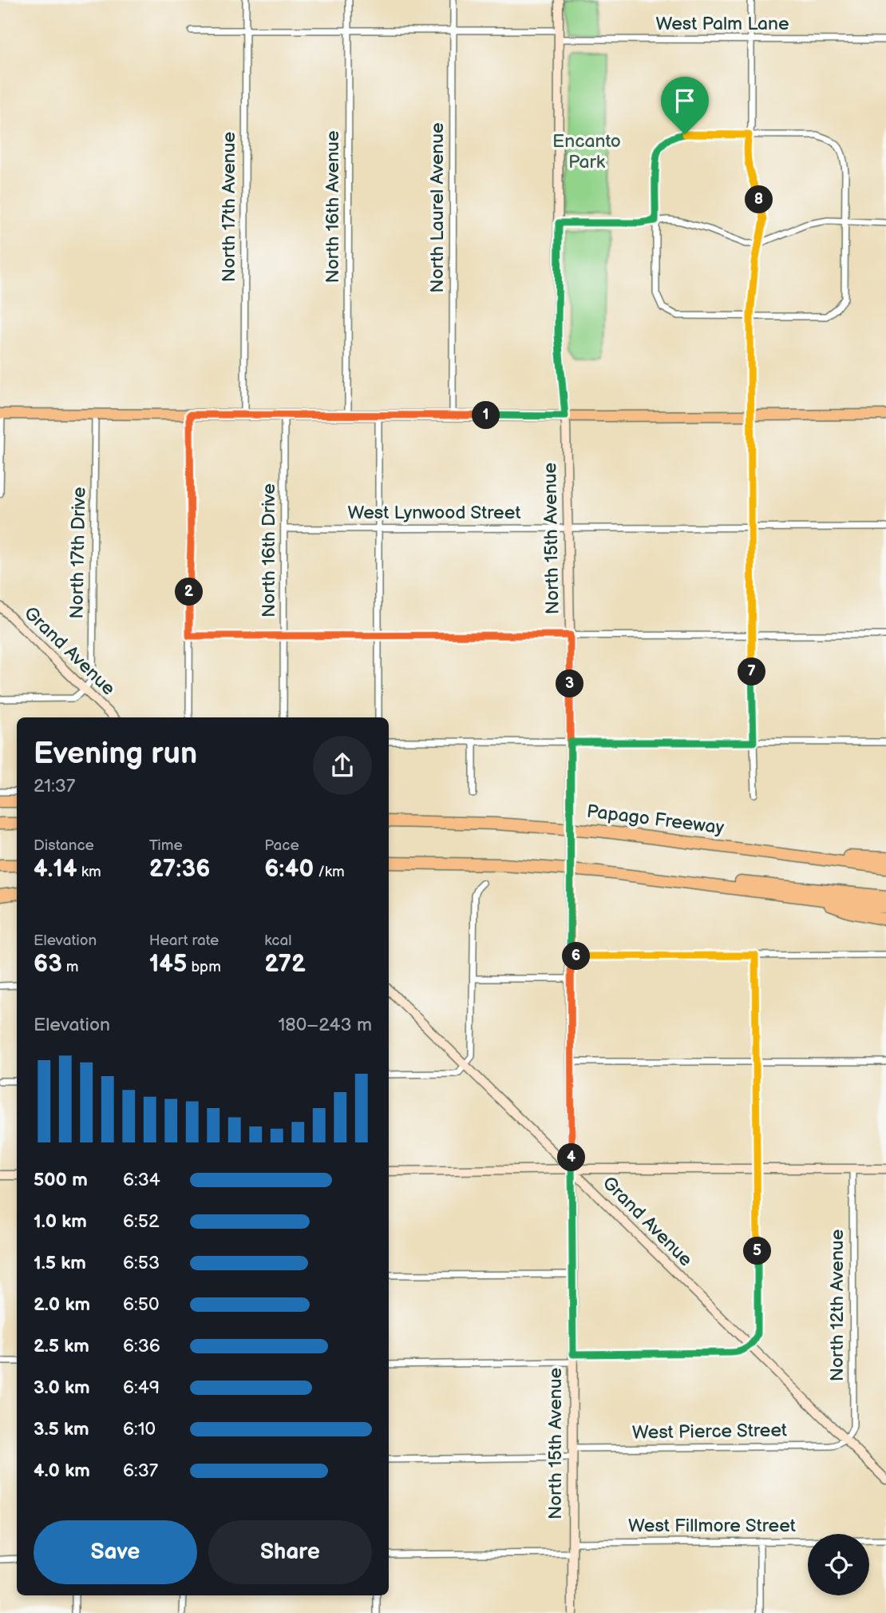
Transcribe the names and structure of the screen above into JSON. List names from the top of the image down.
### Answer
{
  "streets": {
    "highway": ["Papago Freeway"],
    "street": [
      "West Palm Lane",
      "North 17th Avenue",
      "North 16th Avenue",
      "North Laurel Avenue",
      "West Lynwood Street",
      "North 15th Avenue",
      "North 16th Drive",
      "North 17th Drive",
      "Grand Avenue",
      "North 12th Avenue",
      "West Pierce Street",
      "West Fillmore Street"
    ]
  },
  "crossings": [
    ["West Palm Lane", "North 17th Avenue"],
    ["West Palm Lane", "North 16th Avenue"],
    ["West Palm Lane", "North Laurel Avenue"],
    ["West Palm Lane", "North 15th Avenue"],
    ["West Lynwood Street", "North 15th Avenue"],
    ["West Lynwood Street", "North 16th Drive"],
    ["North 15th Avenue", "Grand Avenue"],
    ["North 15th Avenue", "West Pierce Street"],
    ["North 15th Avenue", "West Fillmore Street"],
    ["North 17th Drive", "Grand Avenue"],
    ["Grand Avenue", "North 12th Avenue"],
    ["Grand Avenue", "West Pierce Street"],
    ["North 12th Avenue", "West Pierce Street"]
  ],
  "parks": ["Encanto Park"],
  "page": {
    "pins": [
      "8",
      "1",
      "2",
      "7",
      "3",
      "6",
      "4",
      "5"
    ],
    "heading": ["Evening run", "21:37"],
    "stats": [
      ["Distance", "4.14 km"],
      ["Time", "27:36"],
      ["Pace", "6:40 /km"],
      ["Elevation", "63 m"],
      ["Heart rate", "145 bpm"],
      ["kcal", "272"]
    ],
    "chart": ["Elevation", "180–243 m"],
    "list": [
      {
        "name": "500 m",
        "note": "6:34"
      },
      {
        "name": "1.0 km",
        "note": "6:52"
      },
      {
        "name": "1.5 km",
        "note": "6:53"
      },
      {
        "name": "2.0 km",
        "note": "6:50"
      },
      {
        "name": "2.5 km",
        "note": "6:36"
      },
      {
        "name": "3.0 km",
        "note": "6:49"
      },
      {
        "name": "3.5 km",
        "note": "6:10"
      },
      {
        "name": "4.0 km",
        "note": "6:37"
      }
    ],
    "buttons": ["Save", "Share"]
  }
}
